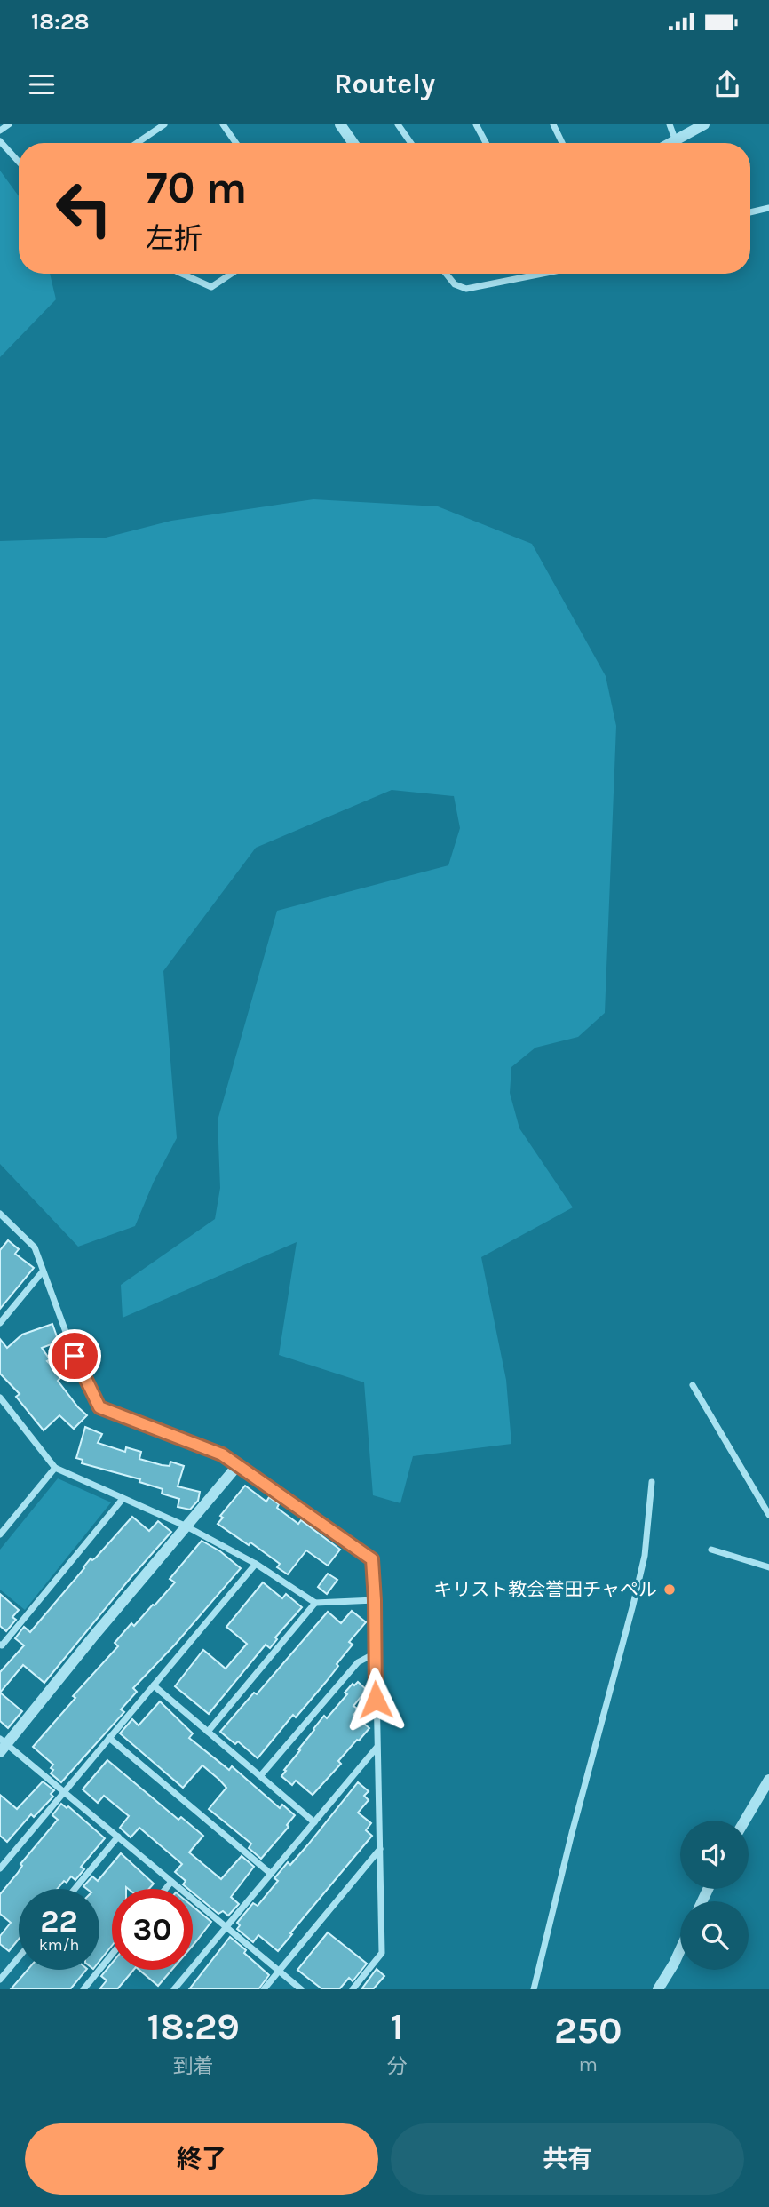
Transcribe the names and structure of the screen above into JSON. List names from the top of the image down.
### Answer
{
  "places": ["キリスト教会誉田チャペル"],
  "page": {
    "status": "18:28",
    "header": "Routely",
    "turn": ["70 m", "左折"],
    "speed": "22 km/h",
    "limit": "30",
    "eta": [
      "18:29",
      "到着",
      "1",
      "分",
      "250",
      "m"
    ],
    "buttons": ["終了", "共有"]
  }
}
